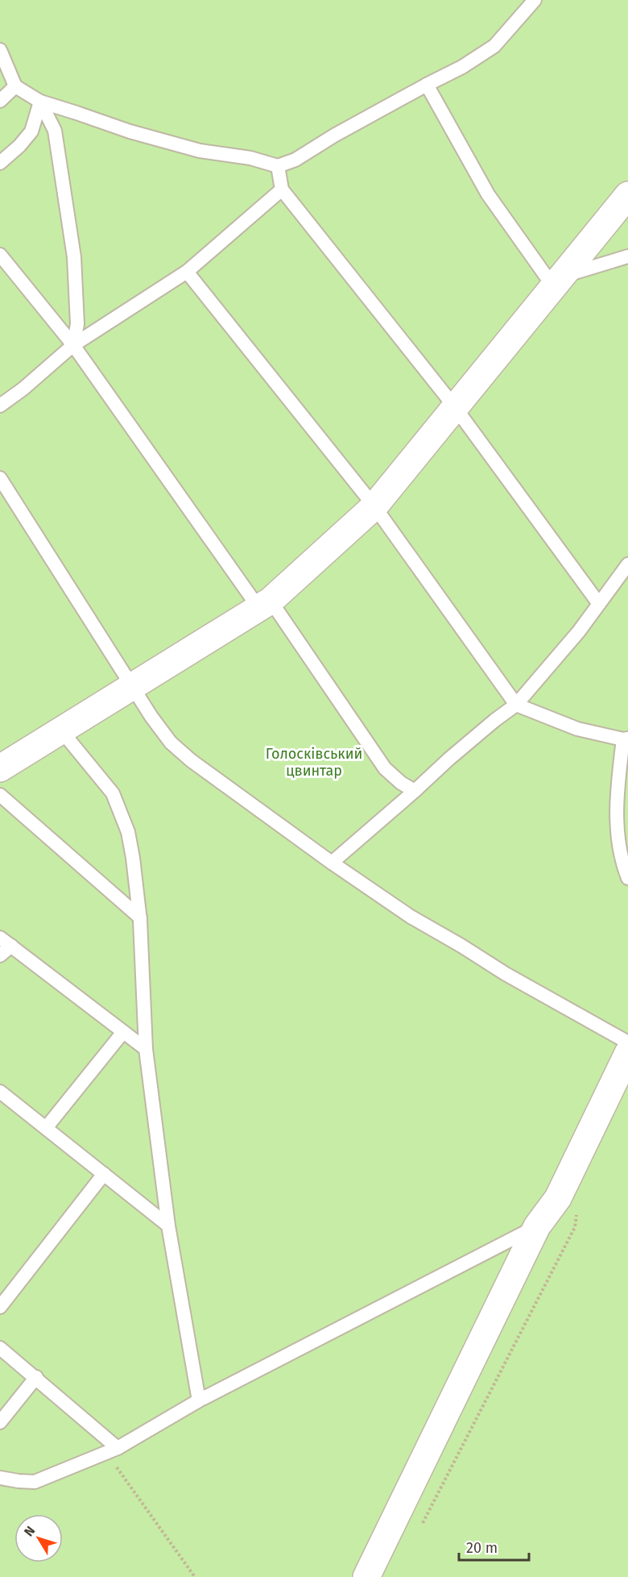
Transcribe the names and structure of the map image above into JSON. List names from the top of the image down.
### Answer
{
  "parks": ["Голосківський цвинтар"],
  "scale_bar": "20 m",
  "north": "top left"
}
